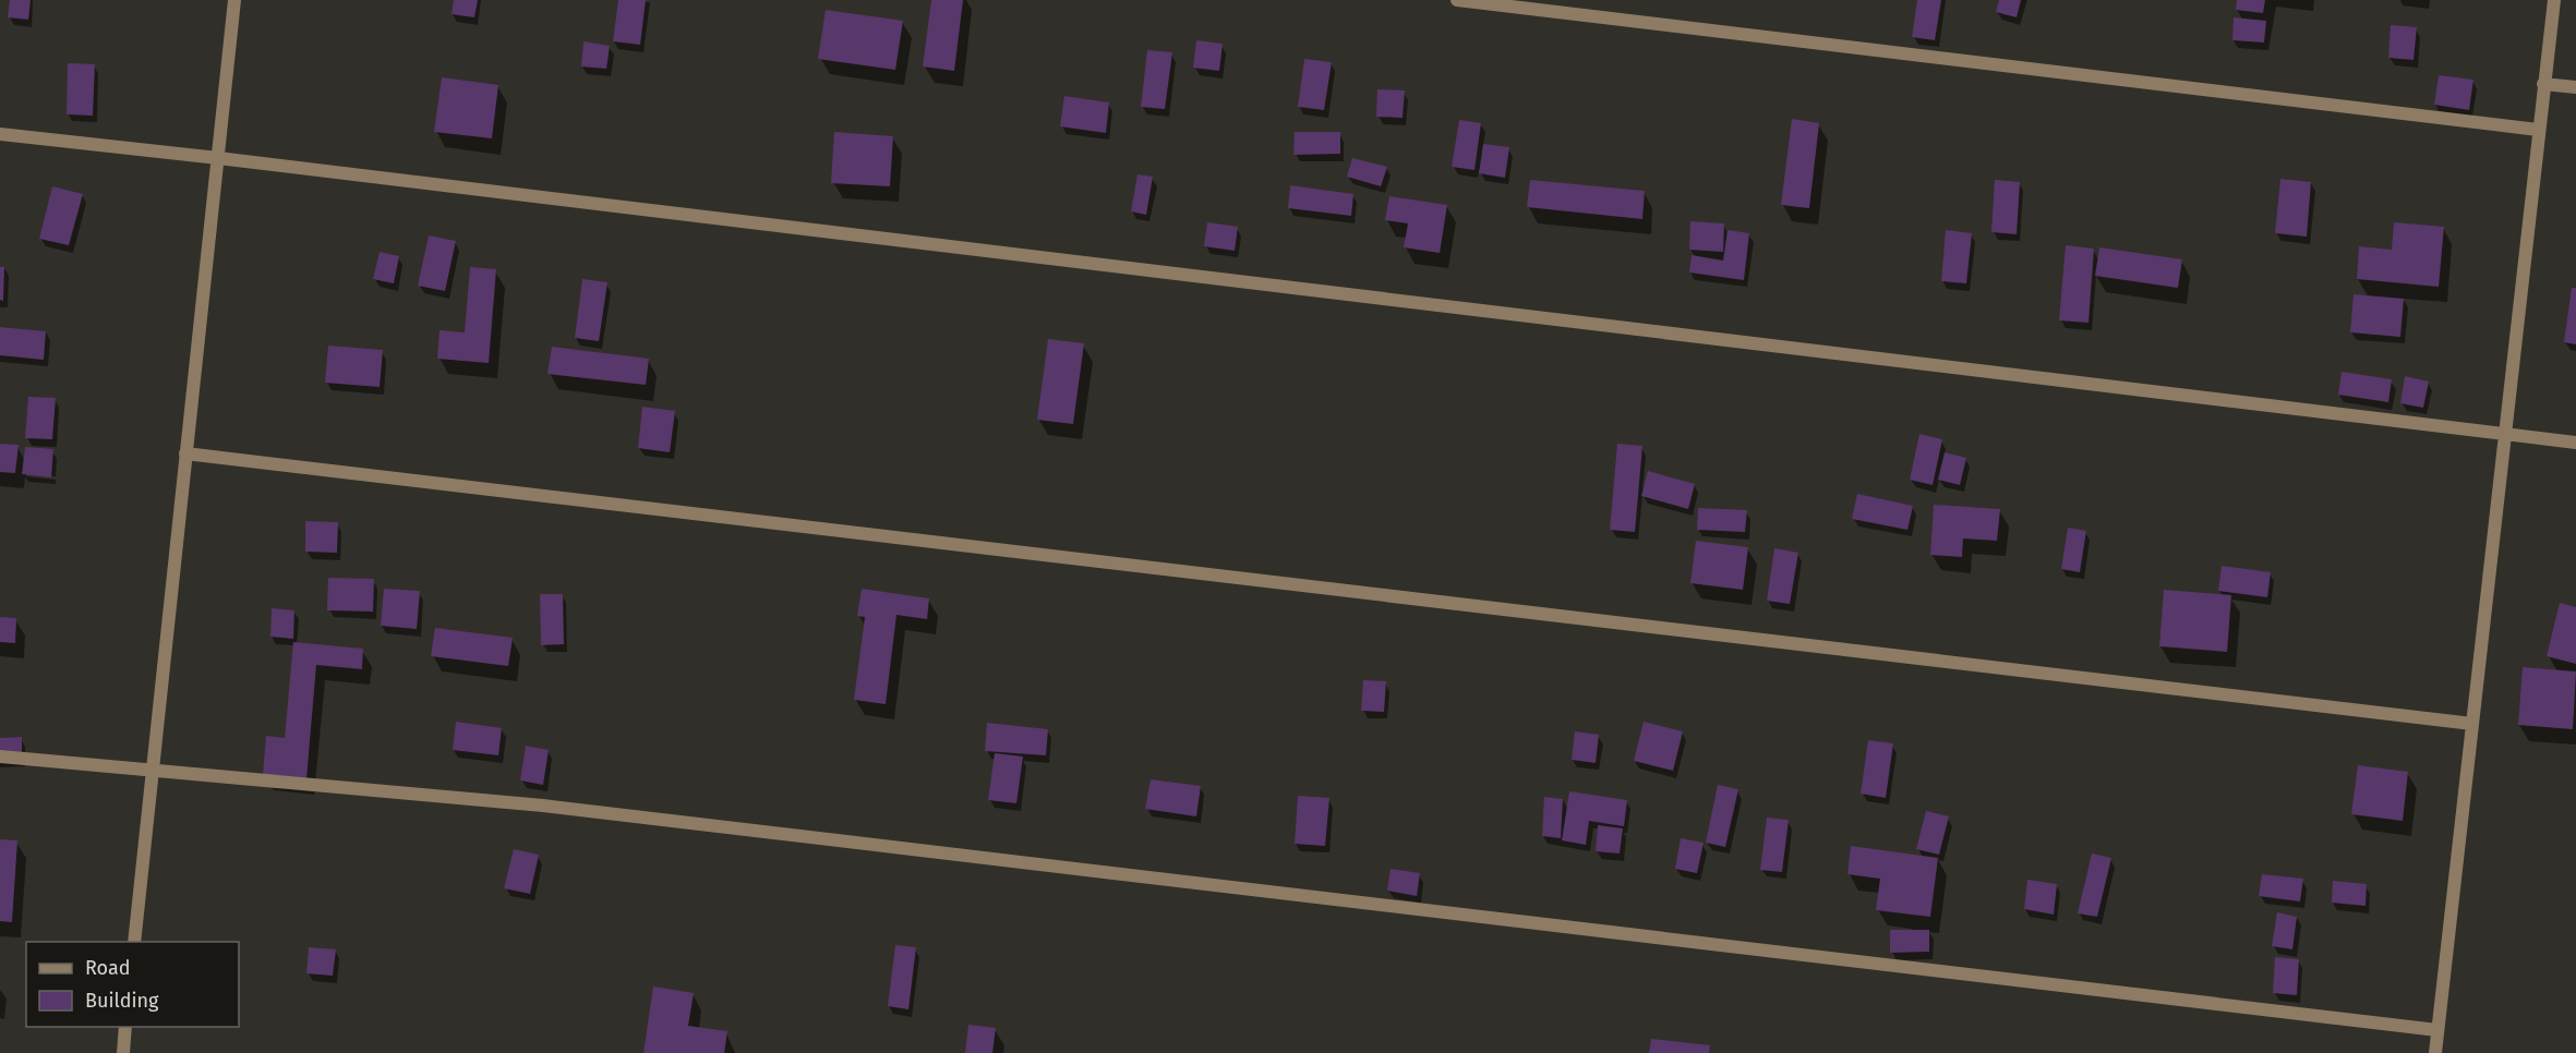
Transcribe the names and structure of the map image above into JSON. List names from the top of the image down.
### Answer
{
  "legend": ["Road", "Building"]
}
